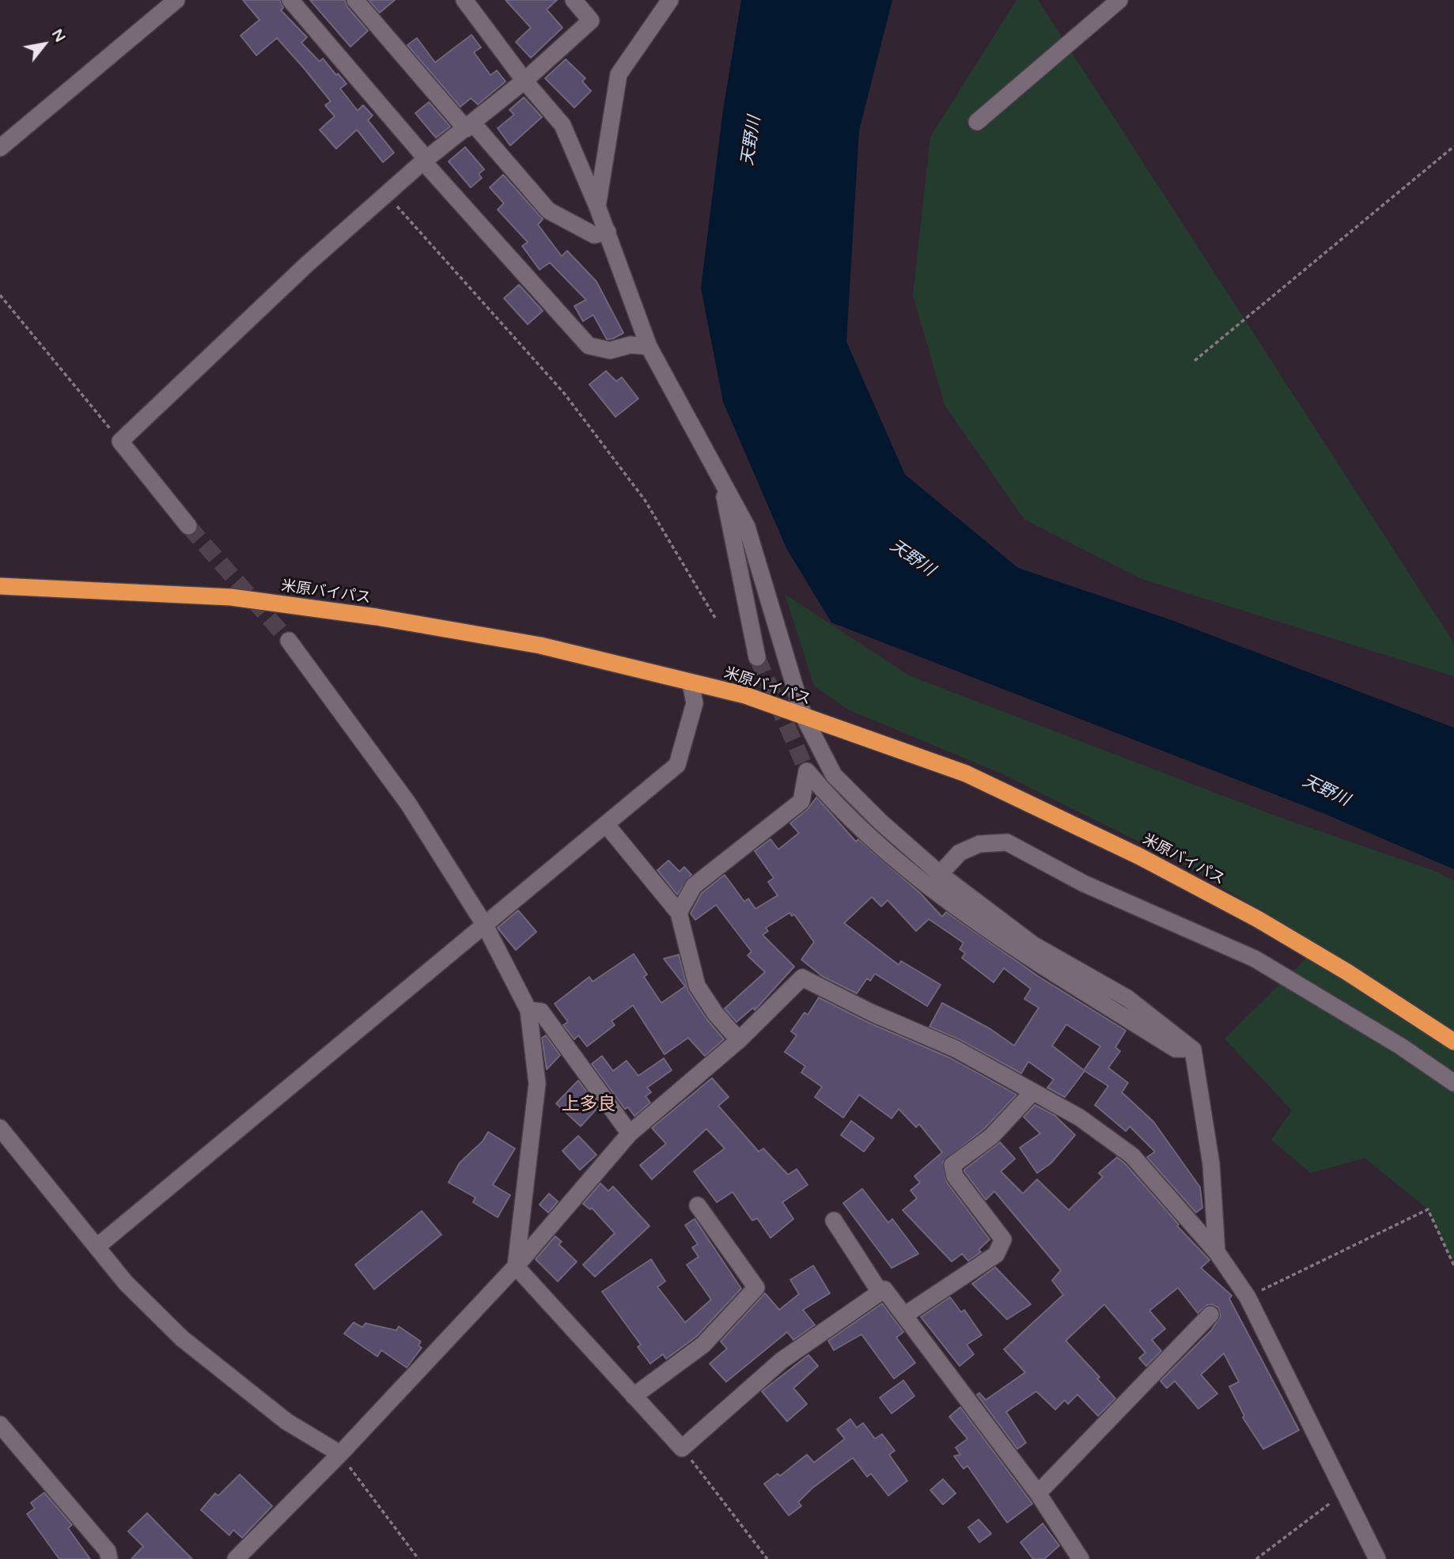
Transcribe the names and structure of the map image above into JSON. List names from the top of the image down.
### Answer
{
  "streets": {
    "highway": ["米原バイパス"]
  },
  "districts": ["上多良"],
  "water": ["天野川"],
  "north": "top right"
}
